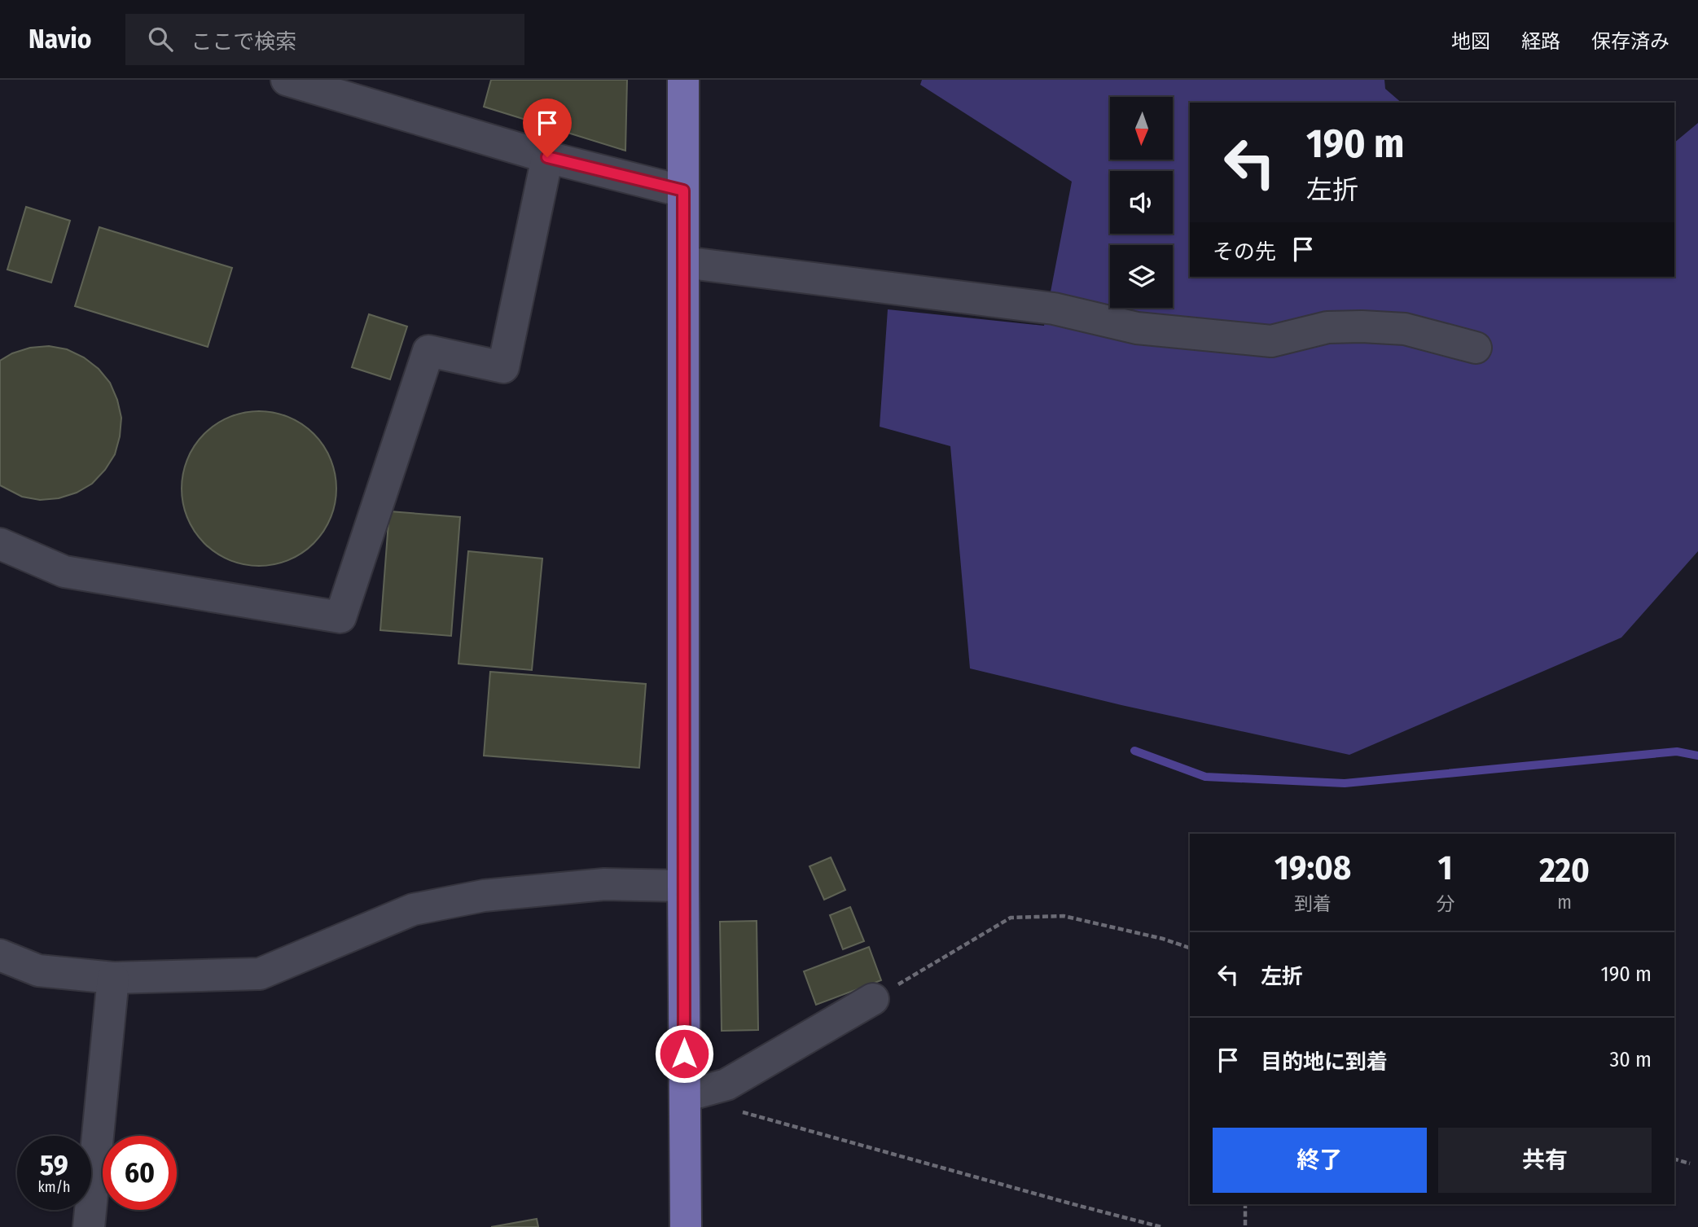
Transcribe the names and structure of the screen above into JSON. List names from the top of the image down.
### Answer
{
  "north": "bottom",
  "page": {
    "header": "Navio",
    "search": "ここで検索",
    "nav": ["地図", "経路", "保存済み"],
    "turn": ["190 m", "左折"],
    "then": "その先",
    "eta": [
      "19:08",
      "到着",
      "1",
      "分",
      "220",
      "m"
    ],
    "list": [
      {
        "name": "左折",
        "value": "190 m"
      },
      {
        "name": "目的地に到着",
        "value": "30 m"
      }
    ],
    "buttons": ["終了", "共有"],
    "speed": "59 km/h",
    "limit": "60"
  }
}
